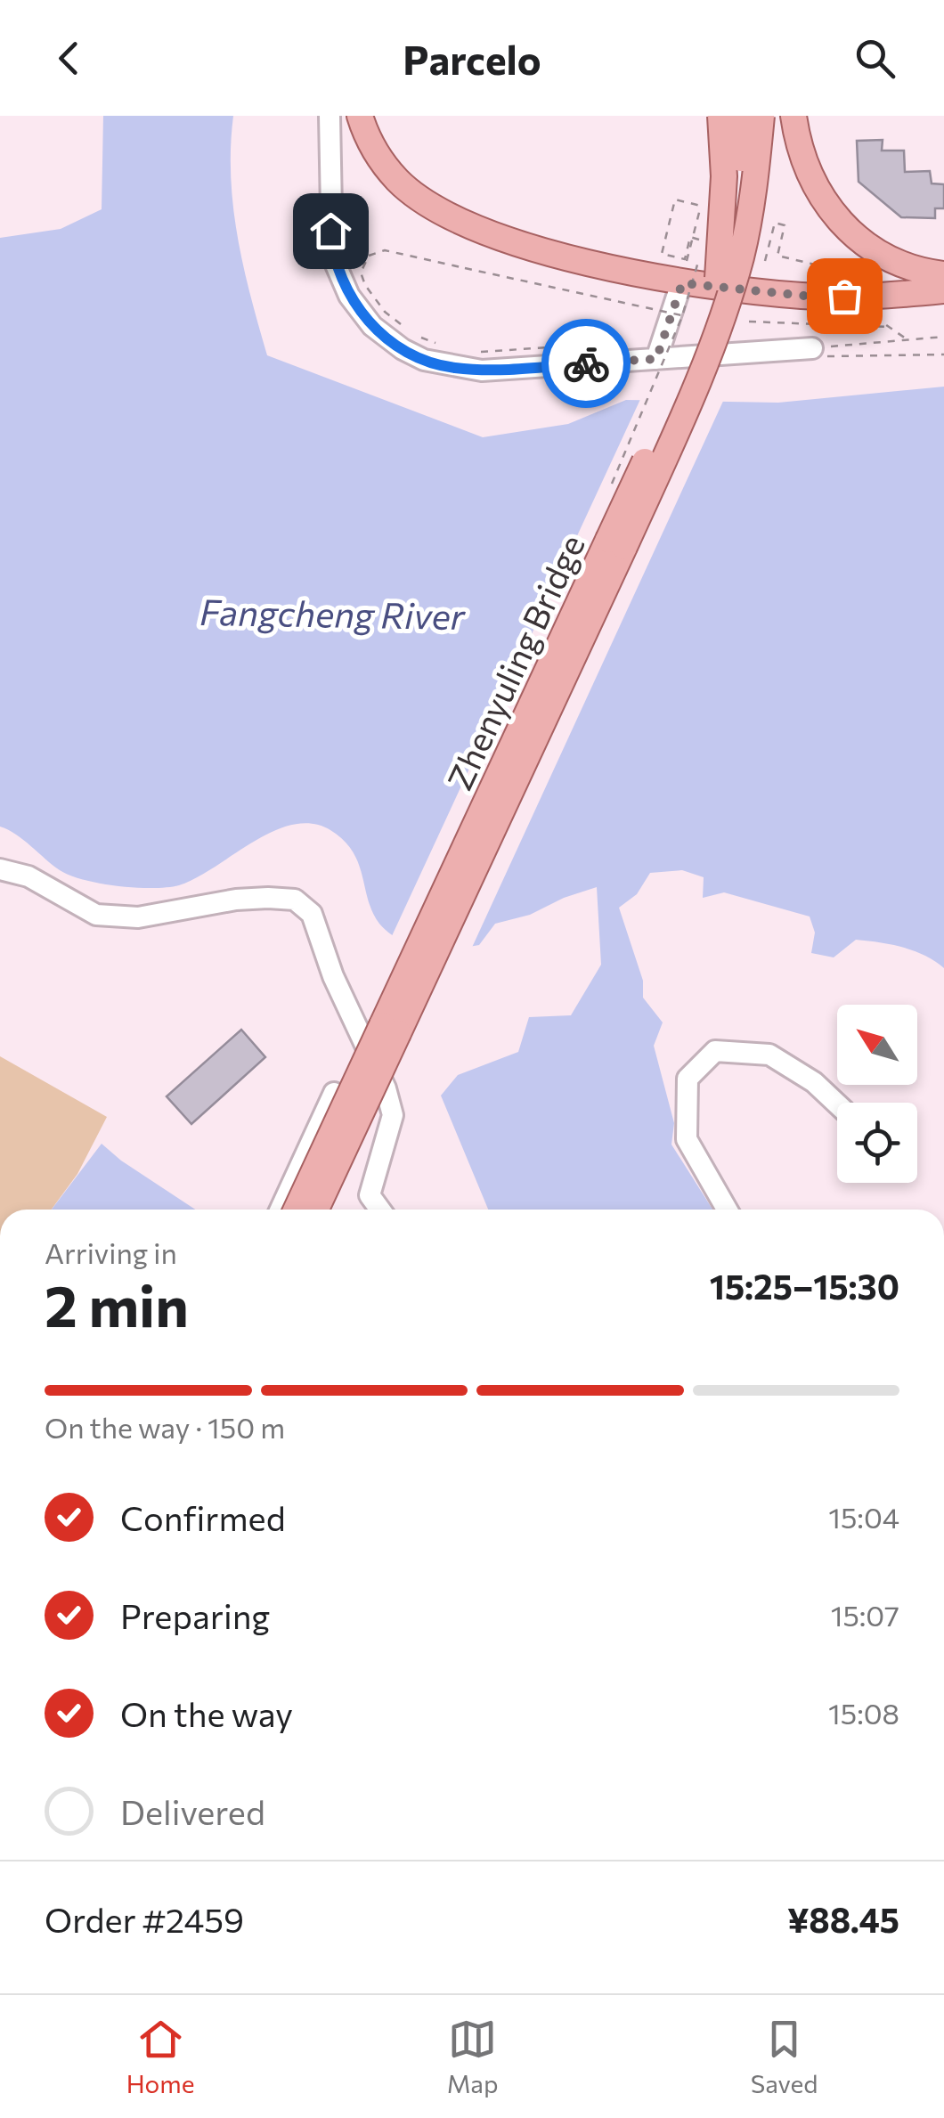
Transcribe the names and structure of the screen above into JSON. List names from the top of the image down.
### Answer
{
  "streets": {
    "main road": ["Zhenyuling Bridge"]
  },
  "water": ["Fangcheng River"],
  "north": "top left",
  "page": {
    "header": "Parcelo",
    "heading": ["2 min", "Arriving in", "15:25–15:30"],
    "panel": ["Order #2459", "¥88.45"],
    "bar": "On the way · 150 m",
    "list": [
      ["Confirmed", "15:04"],
      ["Preparing", "15:07"],
      ["On the way", "15:08"],
      "Delivered"
    ],
    "tabs": ["Home", "Map", "Saved"]
  }
}
